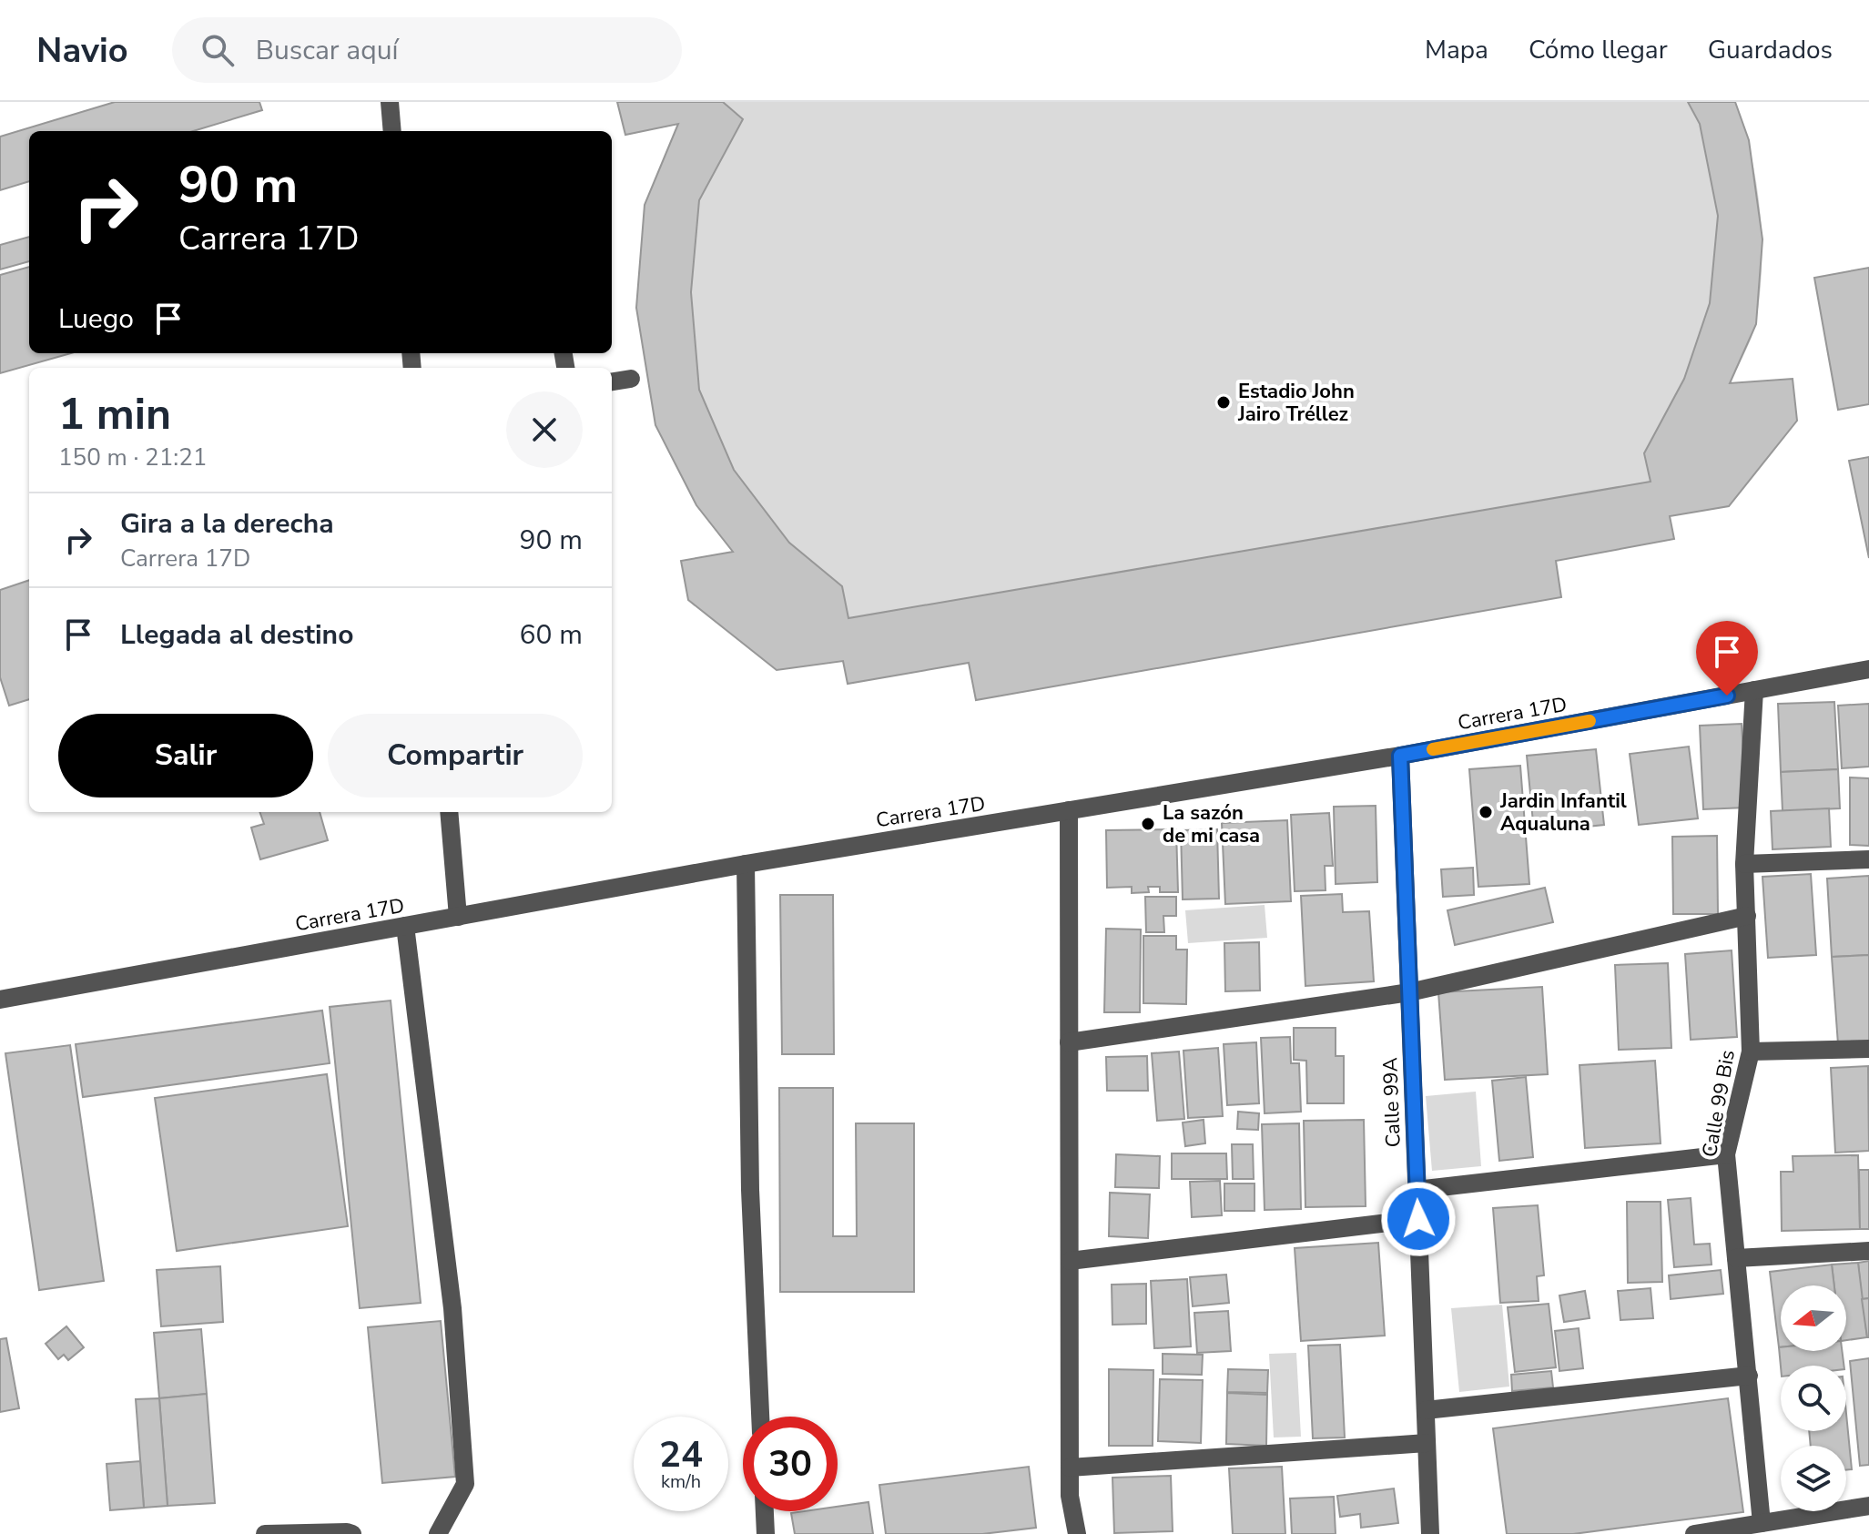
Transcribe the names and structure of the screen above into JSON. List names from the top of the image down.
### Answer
{
  "streets": {
    "street": ["Carrera 17D", "Calle 99A", "Calle 99 Bis"]
  },
  "crossings": [
    ["Carrera 17D", "Calle 99A"],
    ["Carrera 17D", "Calle 99 Bis"]
  ],
  "places": ["Estadio John Jairo Tréllez", "Jardin Infantil Aqualuna", "La sazón de mi casa"],
  "north": "left",
  "page": {
    "header": "Navio",
    "search": "Buscar aquí",
    "nav": ["Mapa", "Cómo llegar", "Guardados"],
    "turn": ["90 m", "Carrera 17D"],
    "then": "Luego",
    "heading": ["1 min", "150 m · 21:21"],
    "list": [
      {
        "name": "Gira a la derecha",
        "note": "Carrera 17D",
        "value": "90 m"
      },
      {
        "name": "Llegada al destino",
        "value": "60 m"
      }
    ],
    "buttons": ["Salir", "Compartir"],
    "speed": "24 km/h",
    "limit": "30"
  }
}
